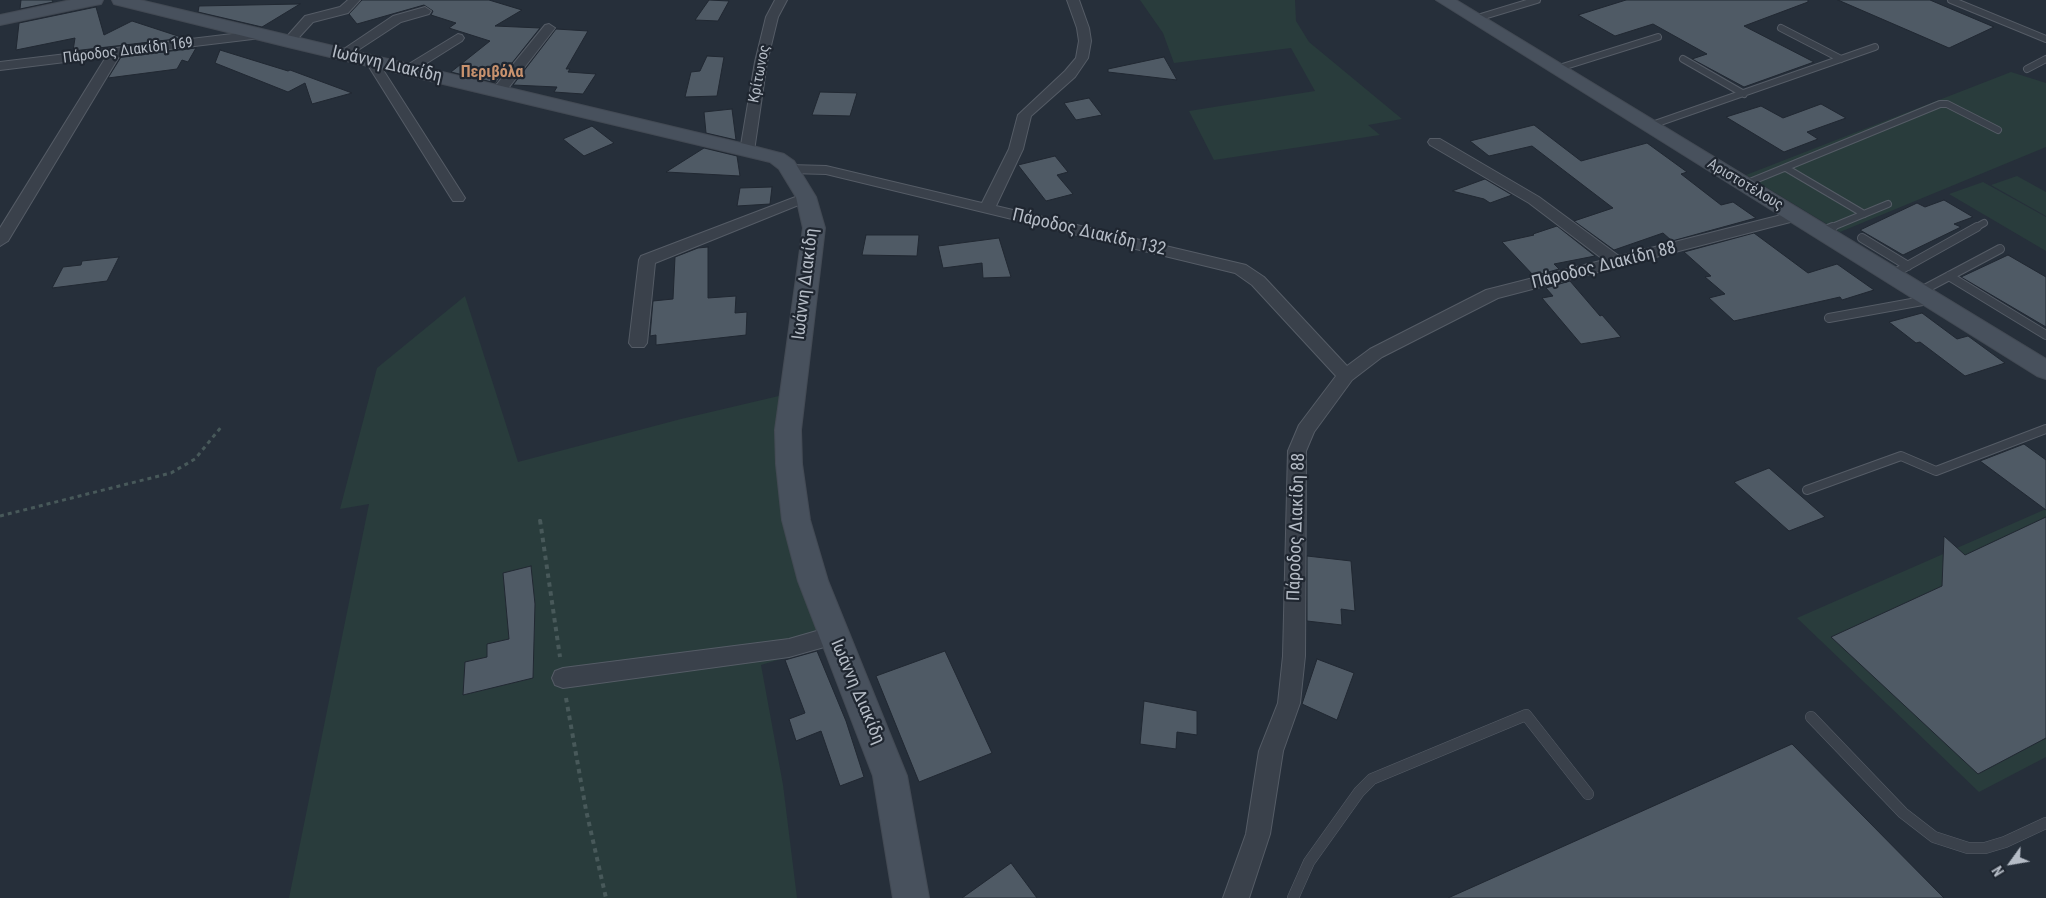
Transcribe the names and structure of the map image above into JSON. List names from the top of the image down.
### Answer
{
  "streets": {
    "street": [
      "Πάροδος Διακίδη 169",
      "Ιωάννη Διακίδη",
      "Κρίτωνος",
      "Αριστοτέλους",
      "Πάροδος Διακίδη 132",
      "Πάροδος Διακίδη 88"
    ]
  },
  "crossings": [
    ["Πάροδος Διακίδη 169", "Ιωάννη Διακίδη"],
    ["Ιωάννη Διακίδη", "Κρίτωνος"],
    ["Ιωάννη Διακίδη", "Πάροδος Διακίδη 132"],
    ["Αριστοτέλους", "Πάροδος Διακίδη 88"],
    ["Πάροδος Διακίδη 132", "Πάροδος Διακίδη 88"]
  ],
  "districts": ["Περιβόλα"],
  "north": "bottom left"
}
